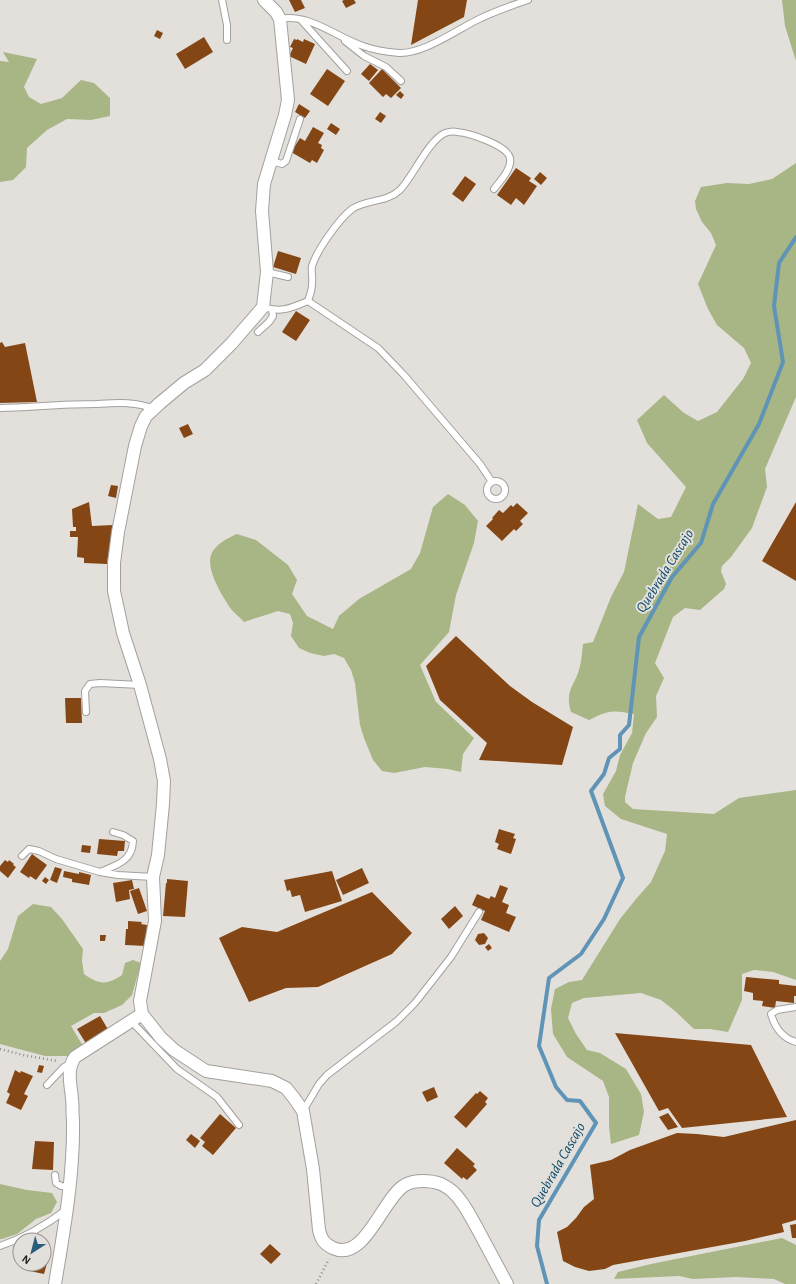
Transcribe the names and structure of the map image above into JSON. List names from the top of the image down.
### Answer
{
  "water": ["Quebrada Cascajo"],
  "north": "bottom left"
}
